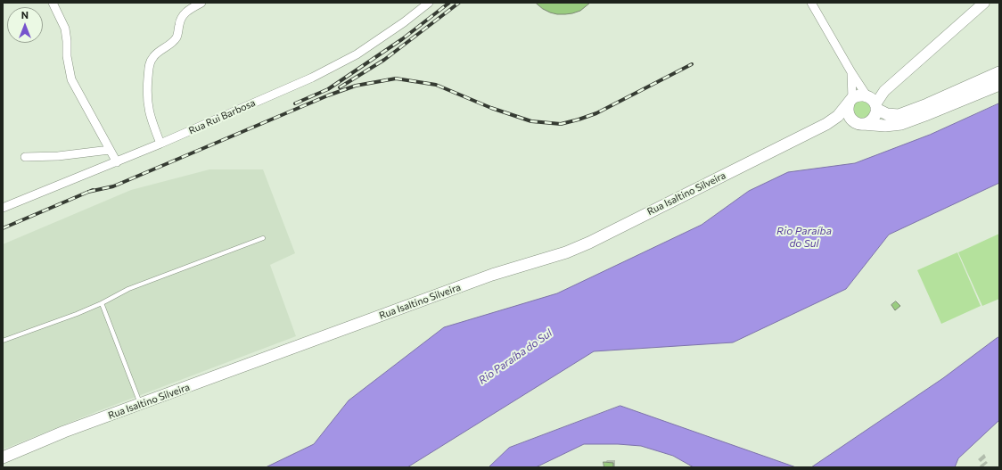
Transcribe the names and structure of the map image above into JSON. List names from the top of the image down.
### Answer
{
  "streets": {
    "main road": ["Rua Isaltino Silveira"],
    "street": ["Rua Rui Barbosa"]
  },
  "water": ["Rio Paraíba do Sul"],
  "north": "top"
}
